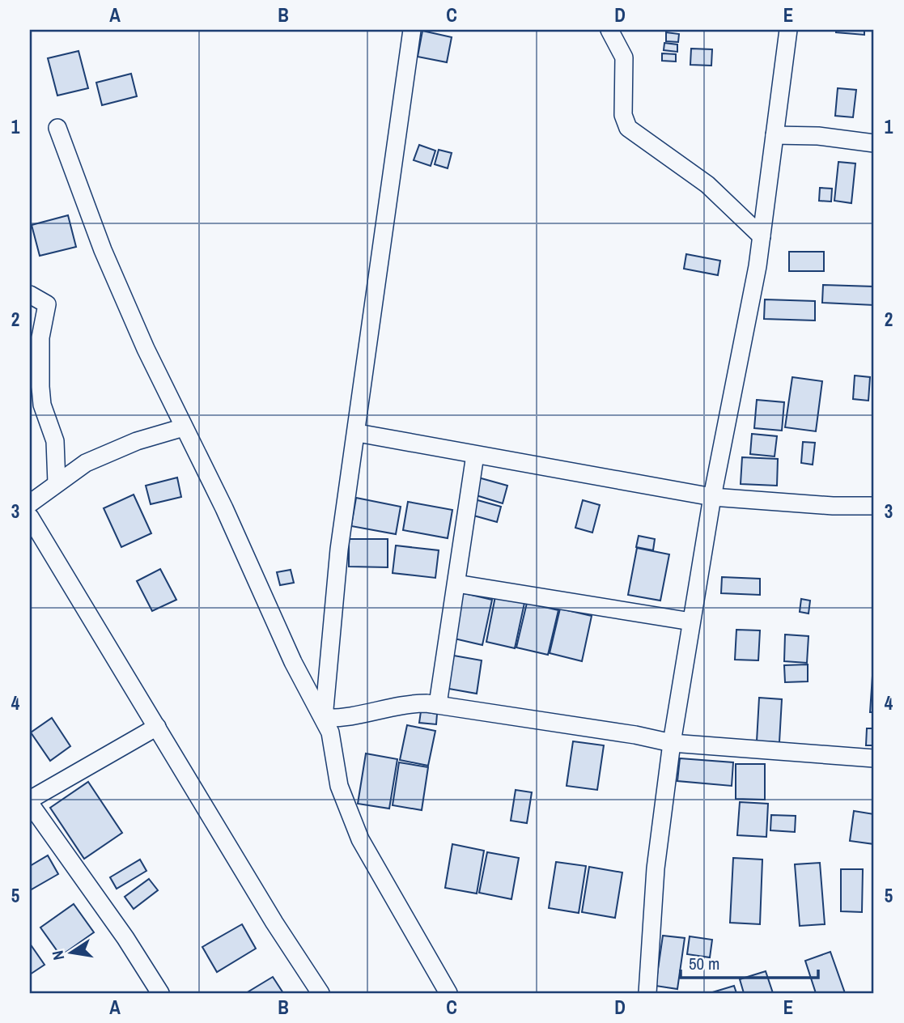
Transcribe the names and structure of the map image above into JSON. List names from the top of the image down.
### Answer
{
  "scale_bar": "50 m",
  "north": "left",
  "grid": {
    "columns": [
      "A",
      "B",
      "C",
      "D",
      "E"
    ],
    "rows": [
      "1",
      "2",
      "3",
      "4",
      "5"
    ]
  }
}
